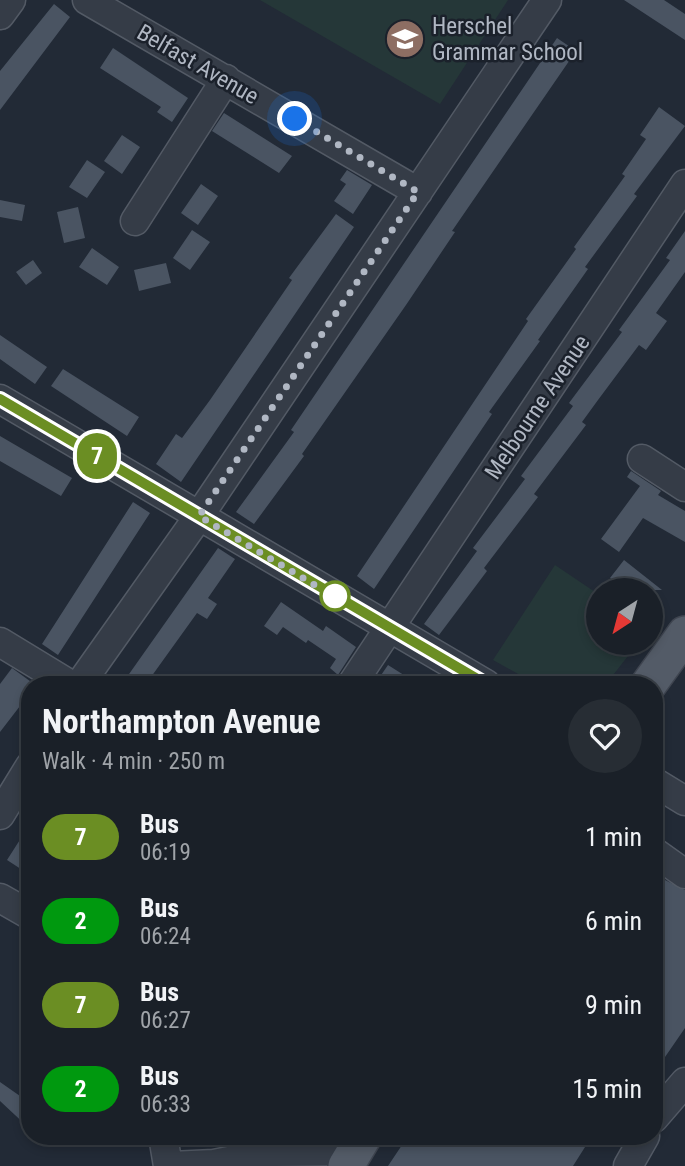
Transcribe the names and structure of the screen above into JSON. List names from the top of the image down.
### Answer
{
  "streets": {
    "street": ["Belfast Avenue", "Melbourne Avenue"]
  },
  "places": {
    "school or university": ["Herschel Grammar School"]
  },
  "lines": ["bus line 7"],
  "north": "bottom left",
  "page": {
    "on_map": "7",
    "heading": ["Northampton Avenue", "Walk · 4 min · 250 m"],
    "list": [
      {
        "mark": "7",
        "name": "Bus",
        "note": "06:19",
        "value": "1 min"
      },
      {
        "mark": "2",
        "name": "Bus",
        "note": "06:24",
        "value": "6 min"
      },
      {
        "mark": "7",
        "name": "Bus",
        "note": "06:27",
        "value": "9 min"
      },
      {
        "mark": "2",
        "name": "Bus",
        "note": "06:33",
        "value": "15 min"
      }
    ]
  }
}
